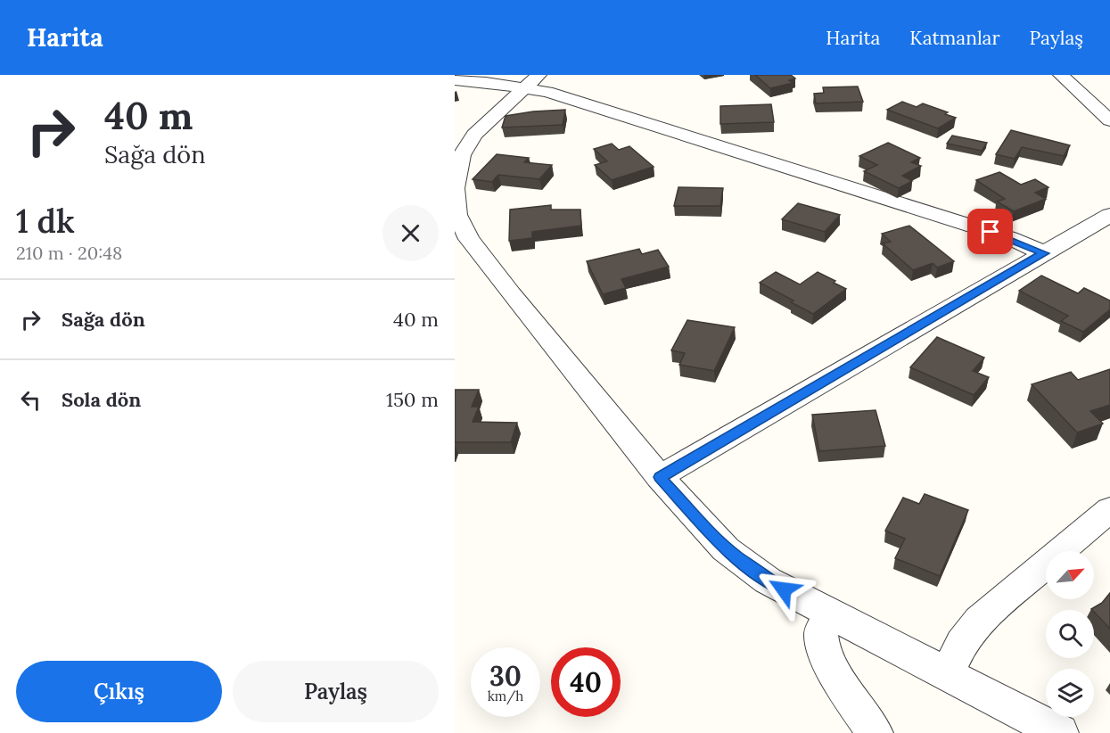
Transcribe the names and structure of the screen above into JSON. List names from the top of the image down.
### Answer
{
  "north": "top right",
  "page": {
    "header": "Harita",
    "nav": ["Harita", "Katmanlar", "Paylaş"],
    "turn": ["40 m", "Sağa dön"],
    "heading": ["1 dk", "210 m · 20:48"],
    "list": [
      {
        "name": "Sağa dön",
        "value": "40 m"
      },
      {
        "name": "Sola dön",
        "value": "150 m"
      }
    ],
    "speed": "30 km/h",
    "limit": "40",
    "buttons": ["Çıkış", "Paylaş"]
  }
}
